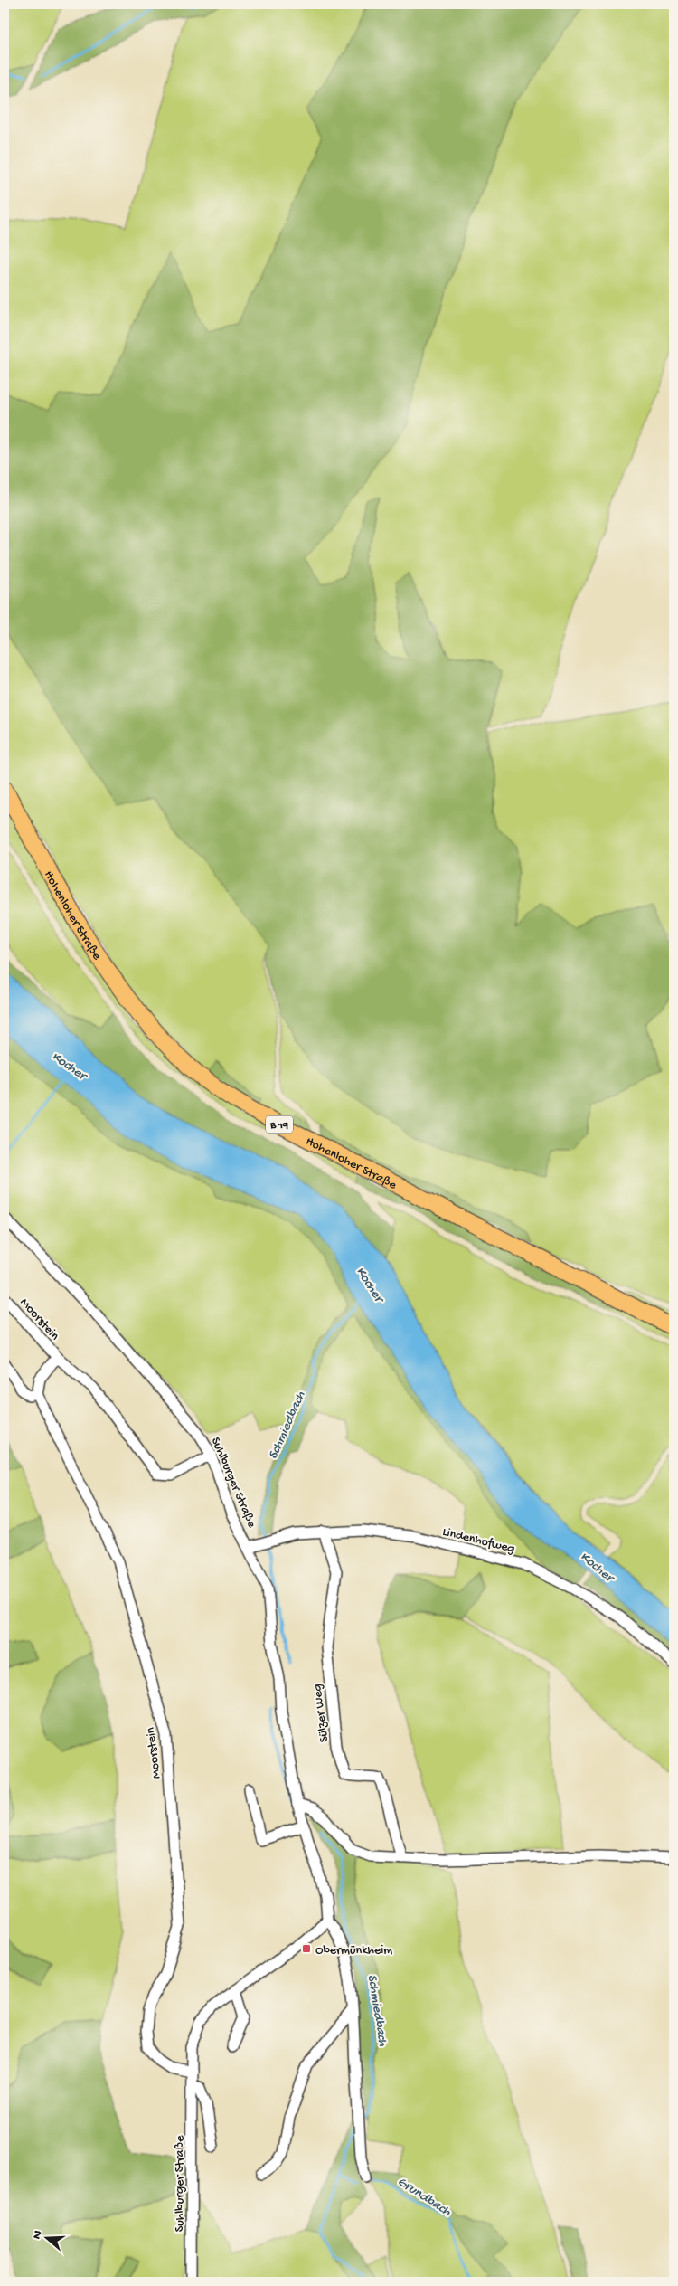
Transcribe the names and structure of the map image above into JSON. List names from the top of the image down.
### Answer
{
  "streets": {
    "main road": ["Hohenloher Straße", "B 19"],
    "street": [
      "Moorstein",
      "Suhlburger Straße",
      "Lindenhofweg",
      "Sülzer Weg"
    ]
  },
  "crossings": [
    ["Moorstein", "Suhlburger Straße"],
    ["Suhlburger Straße", "Lindenhofweg"],
    ["Lindenhofweg", "Sülzer Weg"]
  ],
  "water": ["Kocher", "Schmiedbach", "Grundbach"],
  "places": {
    "transit": ["Obermünkheim"]
  },
  "north": "left"
}
